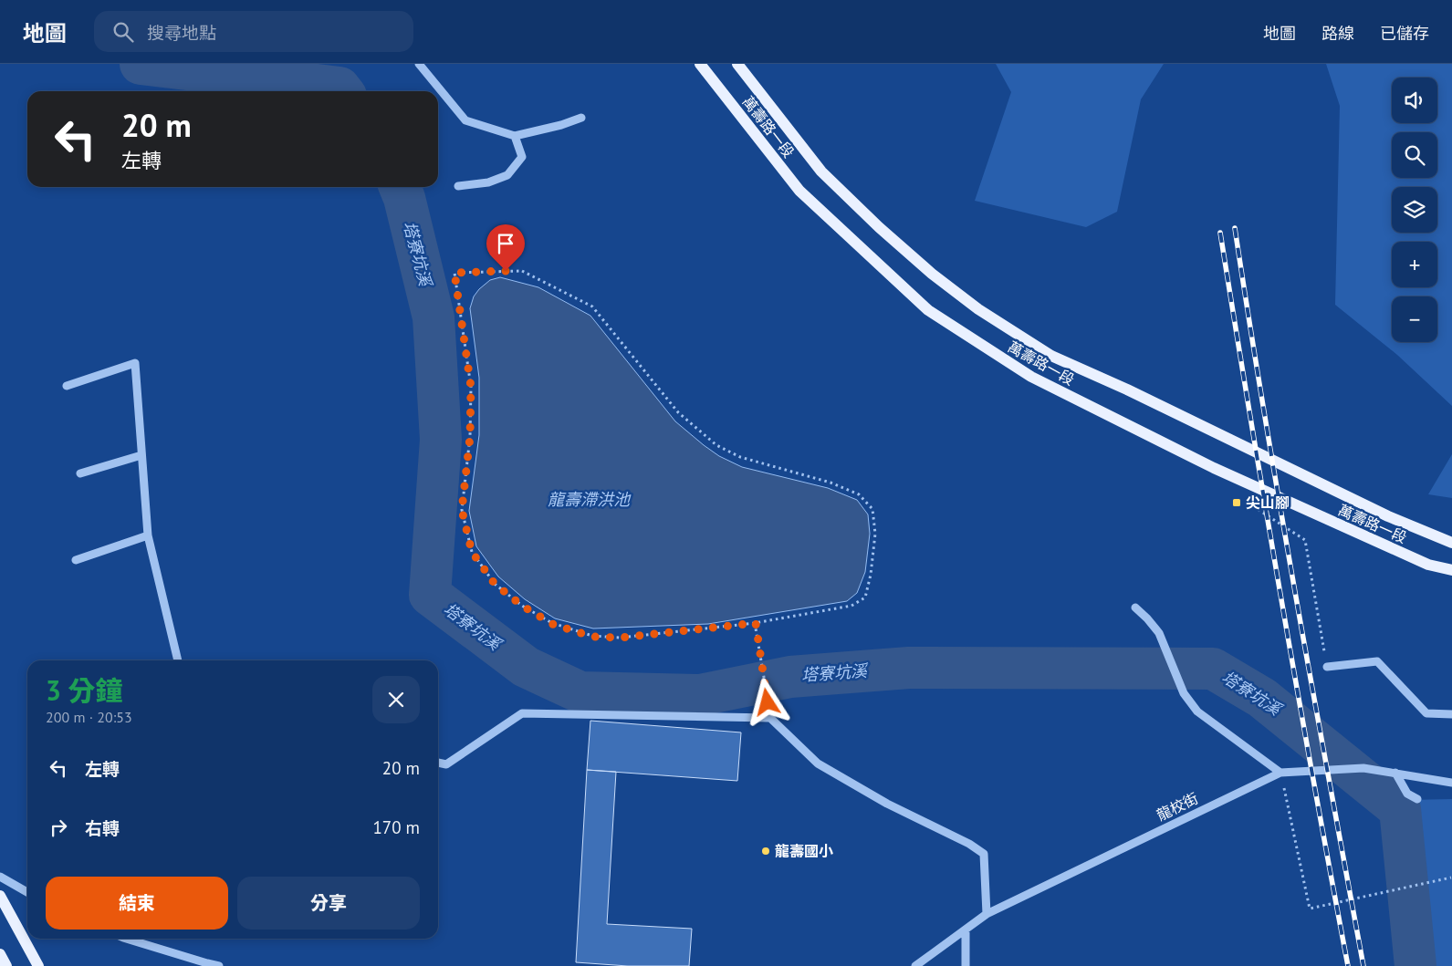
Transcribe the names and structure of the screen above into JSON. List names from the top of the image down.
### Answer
{
  "streets": {
    "main road": ["萬壽路一段"],
    "street": ["龍校街"]
  },
  "water": ["塔寮坑溪", "龍壽滯洪池"],
  "places": {
    "transit": ["尖山腳"],
    "other": ["龍壽國小"]
  },
  "page": {
    "header": "地圖",
    "search": "搜尋地點",
    "nav": ["地圖", "路線", "已儲存"],
    "map_buttons": ["+", "−"],
    "turn": ["20 m", "左轉"],
    "heading": ["3 分鐘", "200 m · 20:53"],
    "list": [
      {
        "name": "左轉",
        "value": "20 m"
      },
      {
        "name": "右轉",
        "value": "170 m"
      }
    ],
    "buttons": ["結束", "分享"]
  }
}
